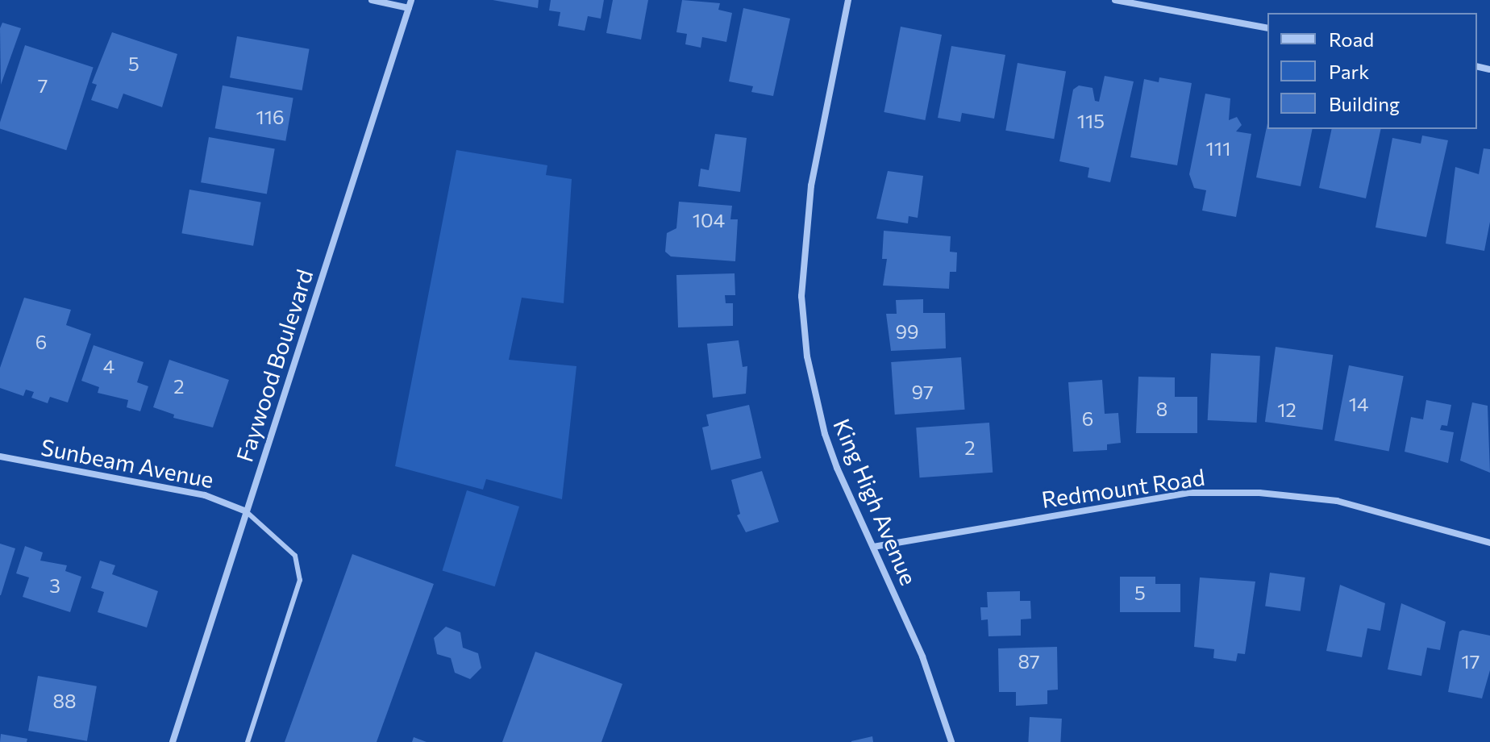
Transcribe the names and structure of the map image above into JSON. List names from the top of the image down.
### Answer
{
  "streets": {
    "street": [
      "Faywood Boulevard",
      "Sunbeam Avenue",
      "Redmount Road",
      "King High Avenue"
    ]
  },
  "crossings": [
    ["Faywood Boulevard", "Sunbeam Avenue"],
    ["Redmount Road", "King High Avenue"]
  ],
  "house_numbers": [
    "5",
    "7",
    "116",
    "115",
    "111",
    "104",
    "99",
    "6",
    "4",
    "2",
    "97",
    "14",
    "8",
    "12",
    "6",
    "2",
    "3",
    "5",
    "87",
    "17",
    "88"
  ],
  "legend": ["Road", "Park", "Building"]
}
